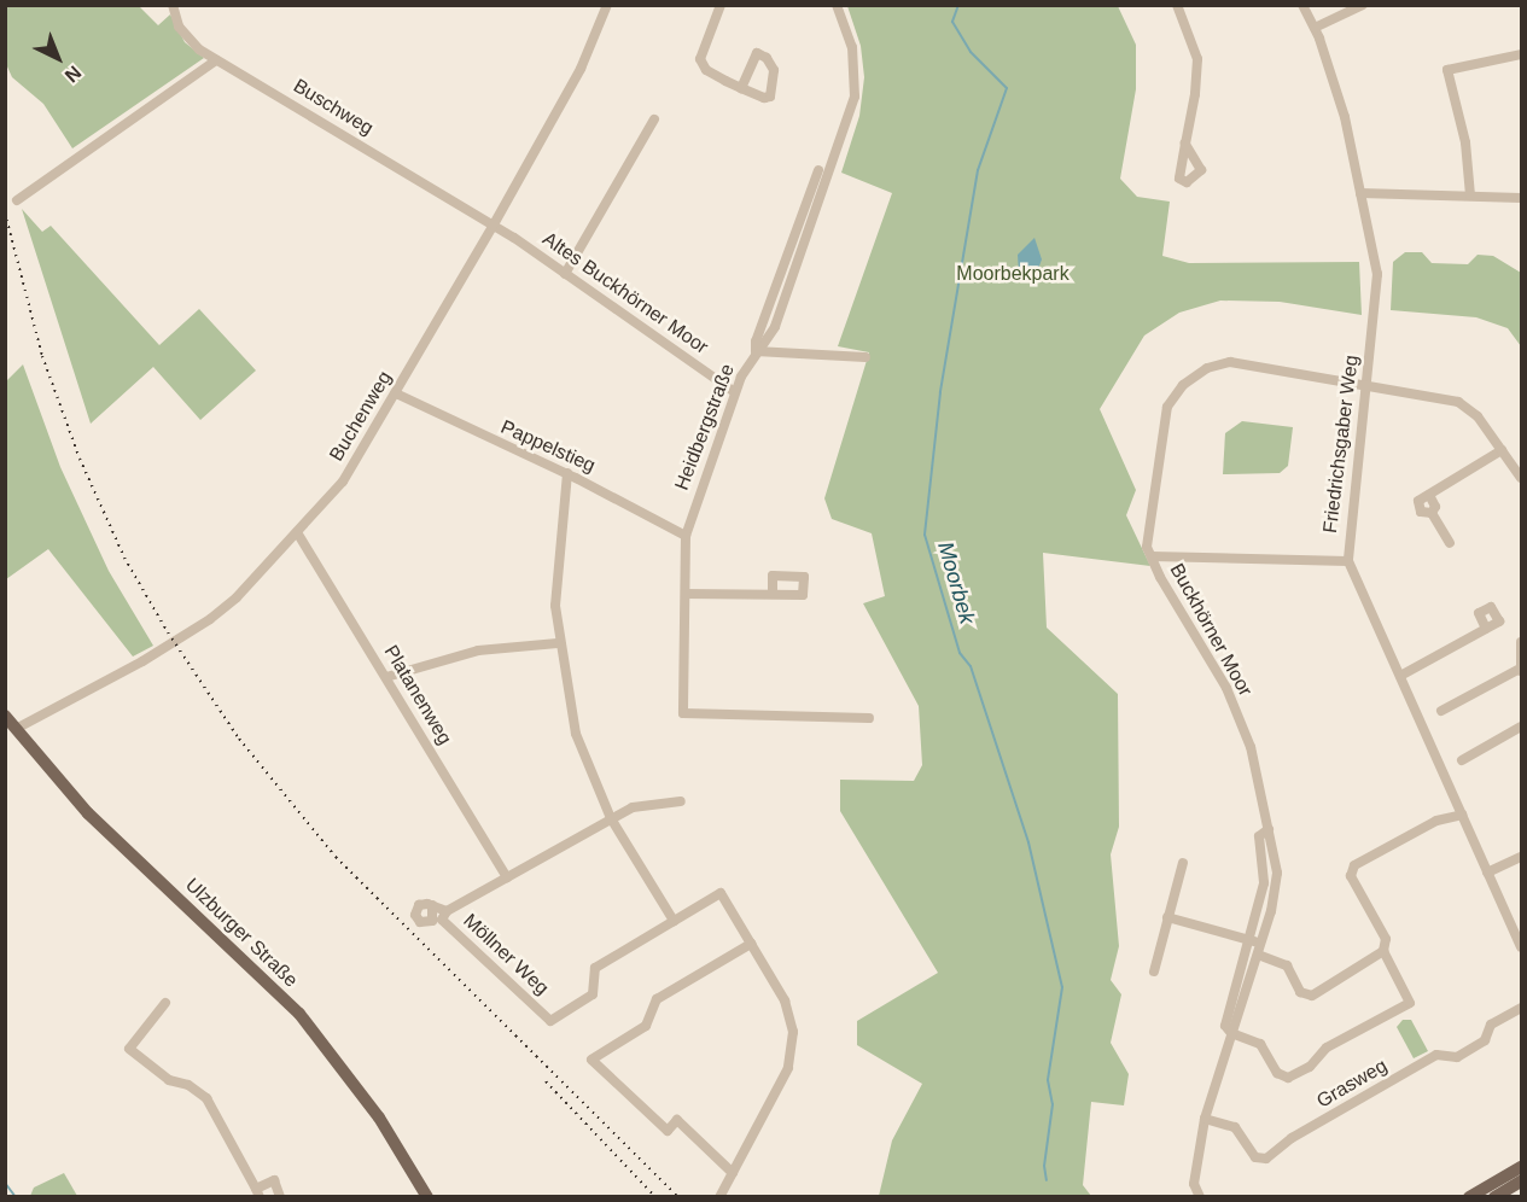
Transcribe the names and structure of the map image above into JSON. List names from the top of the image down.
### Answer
{
  "streets": {
    "main road": ["Ulzburger Straße"],
    "street": [
      "Buschweg",
      "Altes Buckhörner Moor",
      "Buchenweg",
      "Heidbergstraße",
      "Friedrichsgaber Weg",
      "Pappelstieg",
      "Buckhörner Moor",
      "Platanenweg",
      "Möllner Weg",
      "Grasweg"
    ]
  },
  "crossings": [
    ["Buschweg", "Altes Buckhörner Moor"],
    ["Buschweg", "Buchenweg"],
    ["Altes Buckhörner Moor", "Buchenweg"],
    ["Altes Buckhörner Moor", "Heidbergstraße"],
    ["Buchenweg", "Pappelstieg"],
    ["Buchenweg", "Platanenweg"],
    ["Buchenweg", "Ulzburger Straße"],
    ["Heidbergstraße", "Pappelstieg"],
    ["Friedrichsgaber Weg", "Buckhörner Moor"],
    ["Buckhörner Moor", "Grasweg"]
  ],
  "water": ["Moorbek"],
  "parks": ["Moorbekpark"],
  "north": "bottom right"
}
